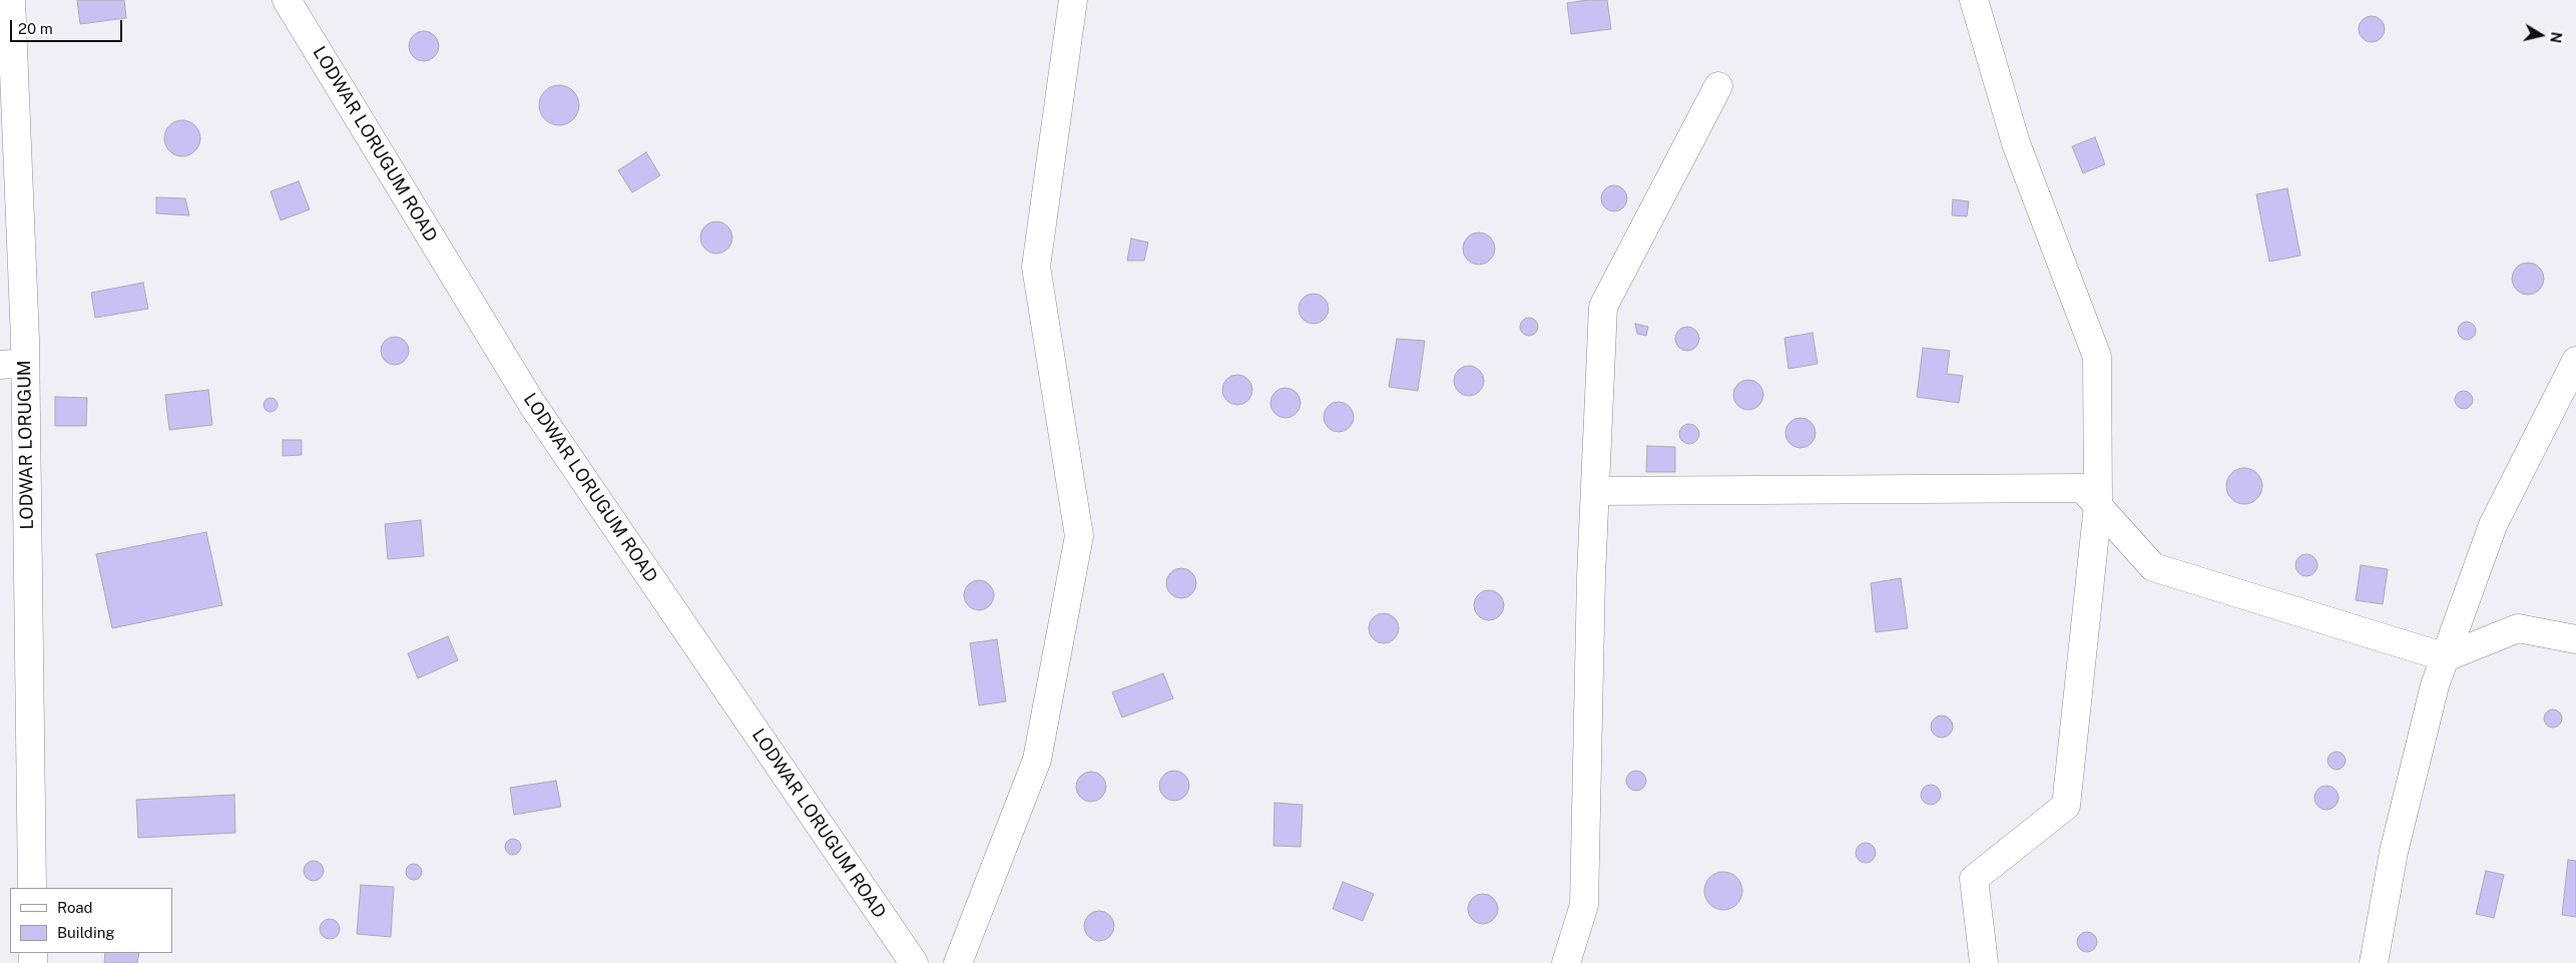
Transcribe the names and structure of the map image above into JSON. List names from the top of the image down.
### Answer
{
  "streets": {
    "street": ["LODWAR LORUGUM ROAD", "LODWAR LORUGUM"]
  },
  "legend": ["Road", "Building"],
  "scale_bar": "20 m",
  "north": "right"
}
